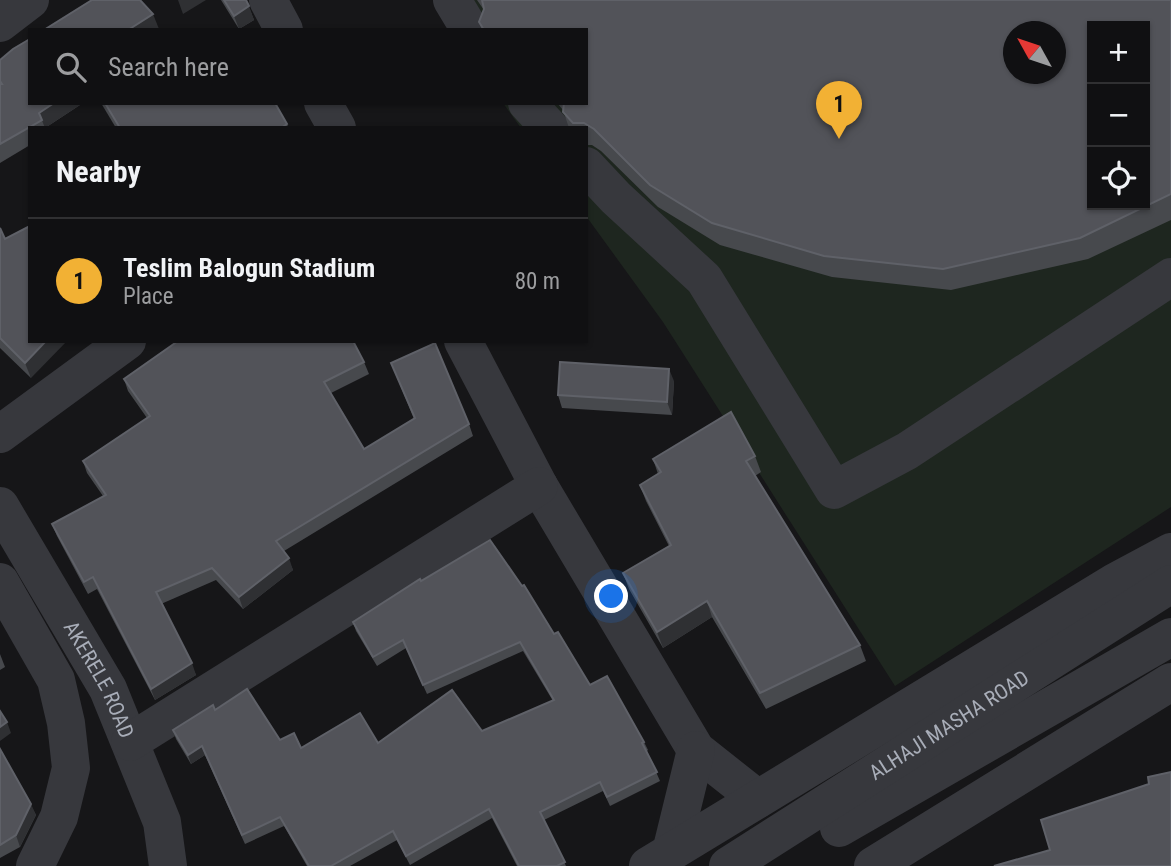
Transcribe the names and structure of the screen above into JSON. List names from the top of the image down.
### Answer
{
  "streets": {
    "street": ["AKERELE ROAD", "ALHAJI MASHA ROAD"]
  },
  "north": "top left",
  "page": {
    "map_buttons": ["+", "−"],
    "search": "Search here",
    "pins": "1",
    "heading": "Nearby",
    "list": [
      {
        "mark": "1",
        "name": "Teslim Balogun Stadium",
        "note": "Place",
        "value": "80 m"
      }
    ]
  }
}
